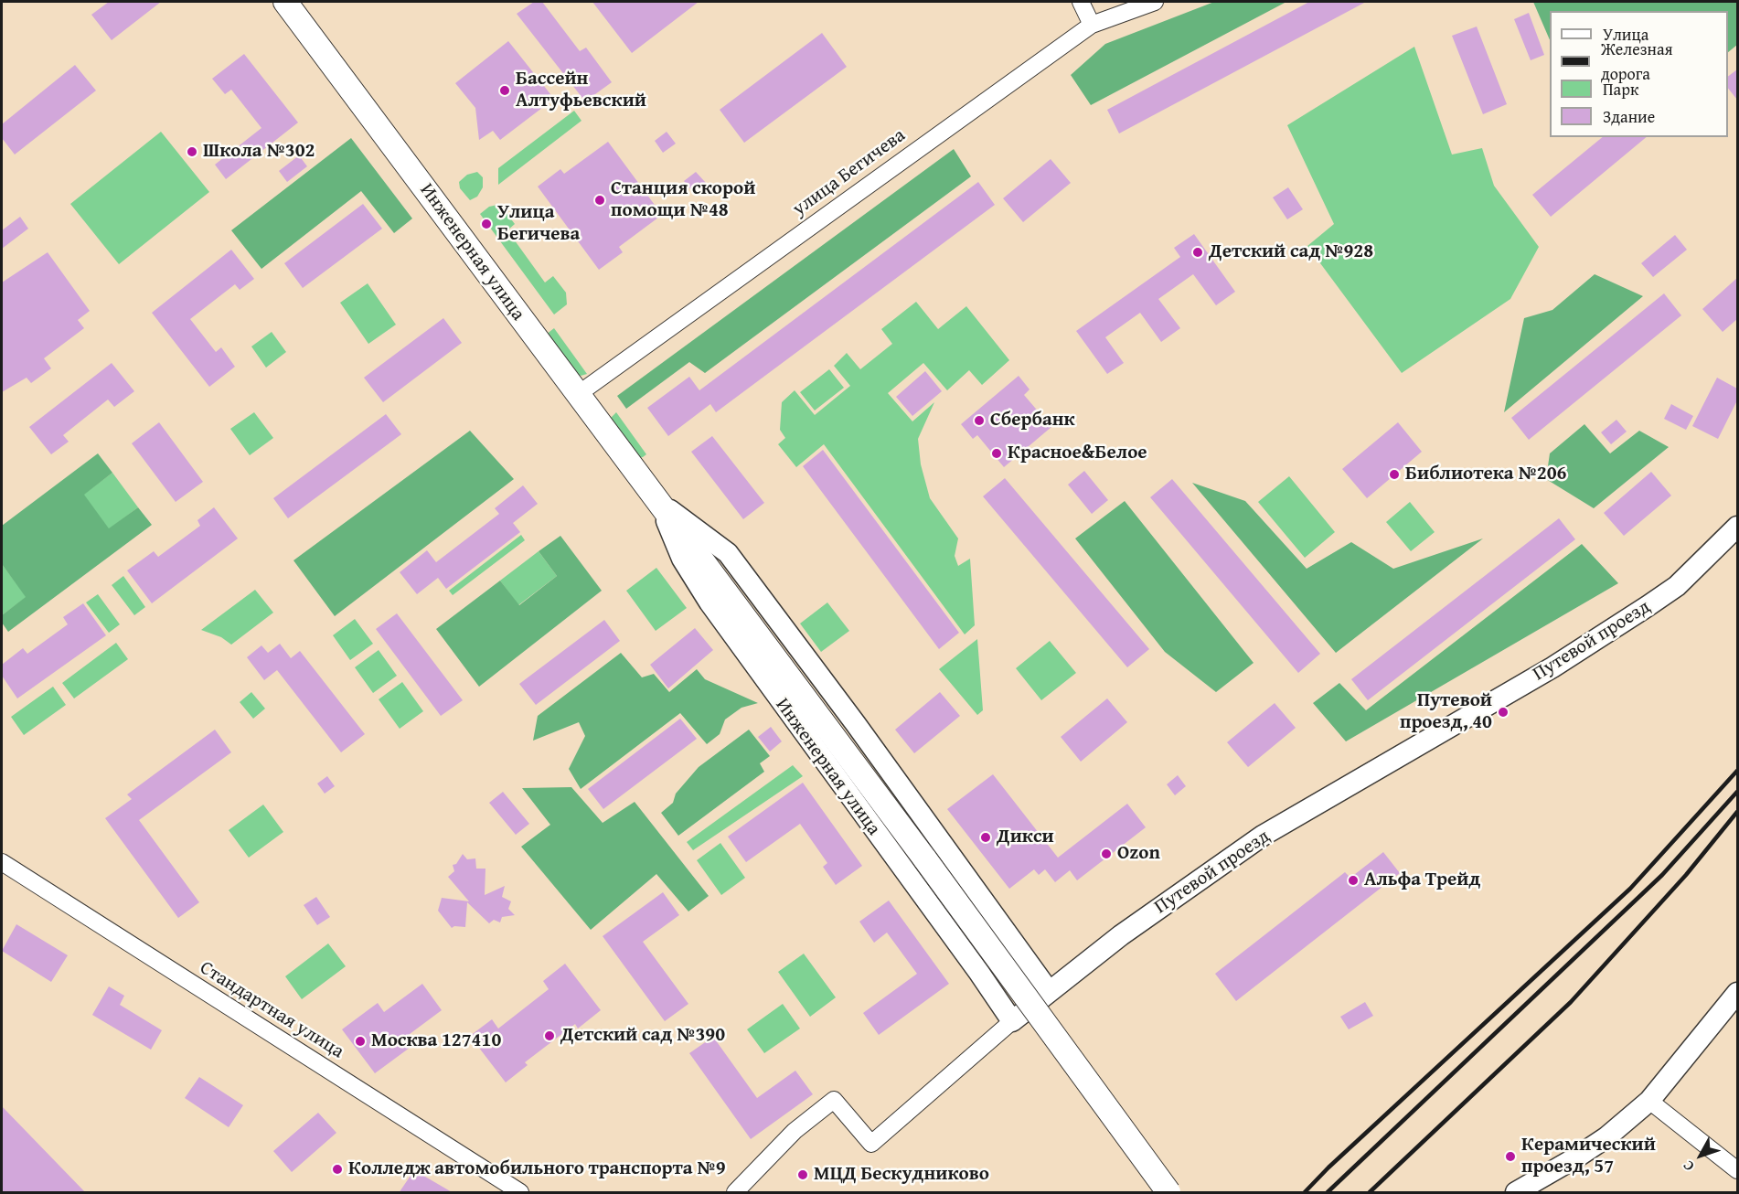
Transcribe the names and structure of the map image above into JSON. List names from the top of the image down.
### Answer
{
  "streets": {
    "main road": ["Инженерная улица"],
    "street": ["улица Бегичева", "Путевой проезд", "Стандартная улица"]
  },
  "crossings": [
    ["улица Бегичева", "Инженерная улица"],
    ["Инженерная улица", "Путевой проезд"]
  ],
  "places": [
    "Бассейн Алтуфьевский",
    "Школа №302",
    "Станция скорой помощи №48",
    "Улица Бегичева",
    "Детский сад №928",
    "Сбербанк",
    "Красное&Белое",
    "Библиотека №206",
    "Путевой проезд, 40",
    "Дикси",
    "Ozon",
    "Альфа Трейд",
    "Детский сад №390",
    "Москва 127410",
    "Керамический проезд, 57",
    "Колледж автомобильного транспорта №9",
    "МЦД Бескудниково"
  ],
  "legend": [
    "Улица",
    "Железная дорога",
    "Парк",
    "Здание"
  ],
  "north": "bottom left"
}
